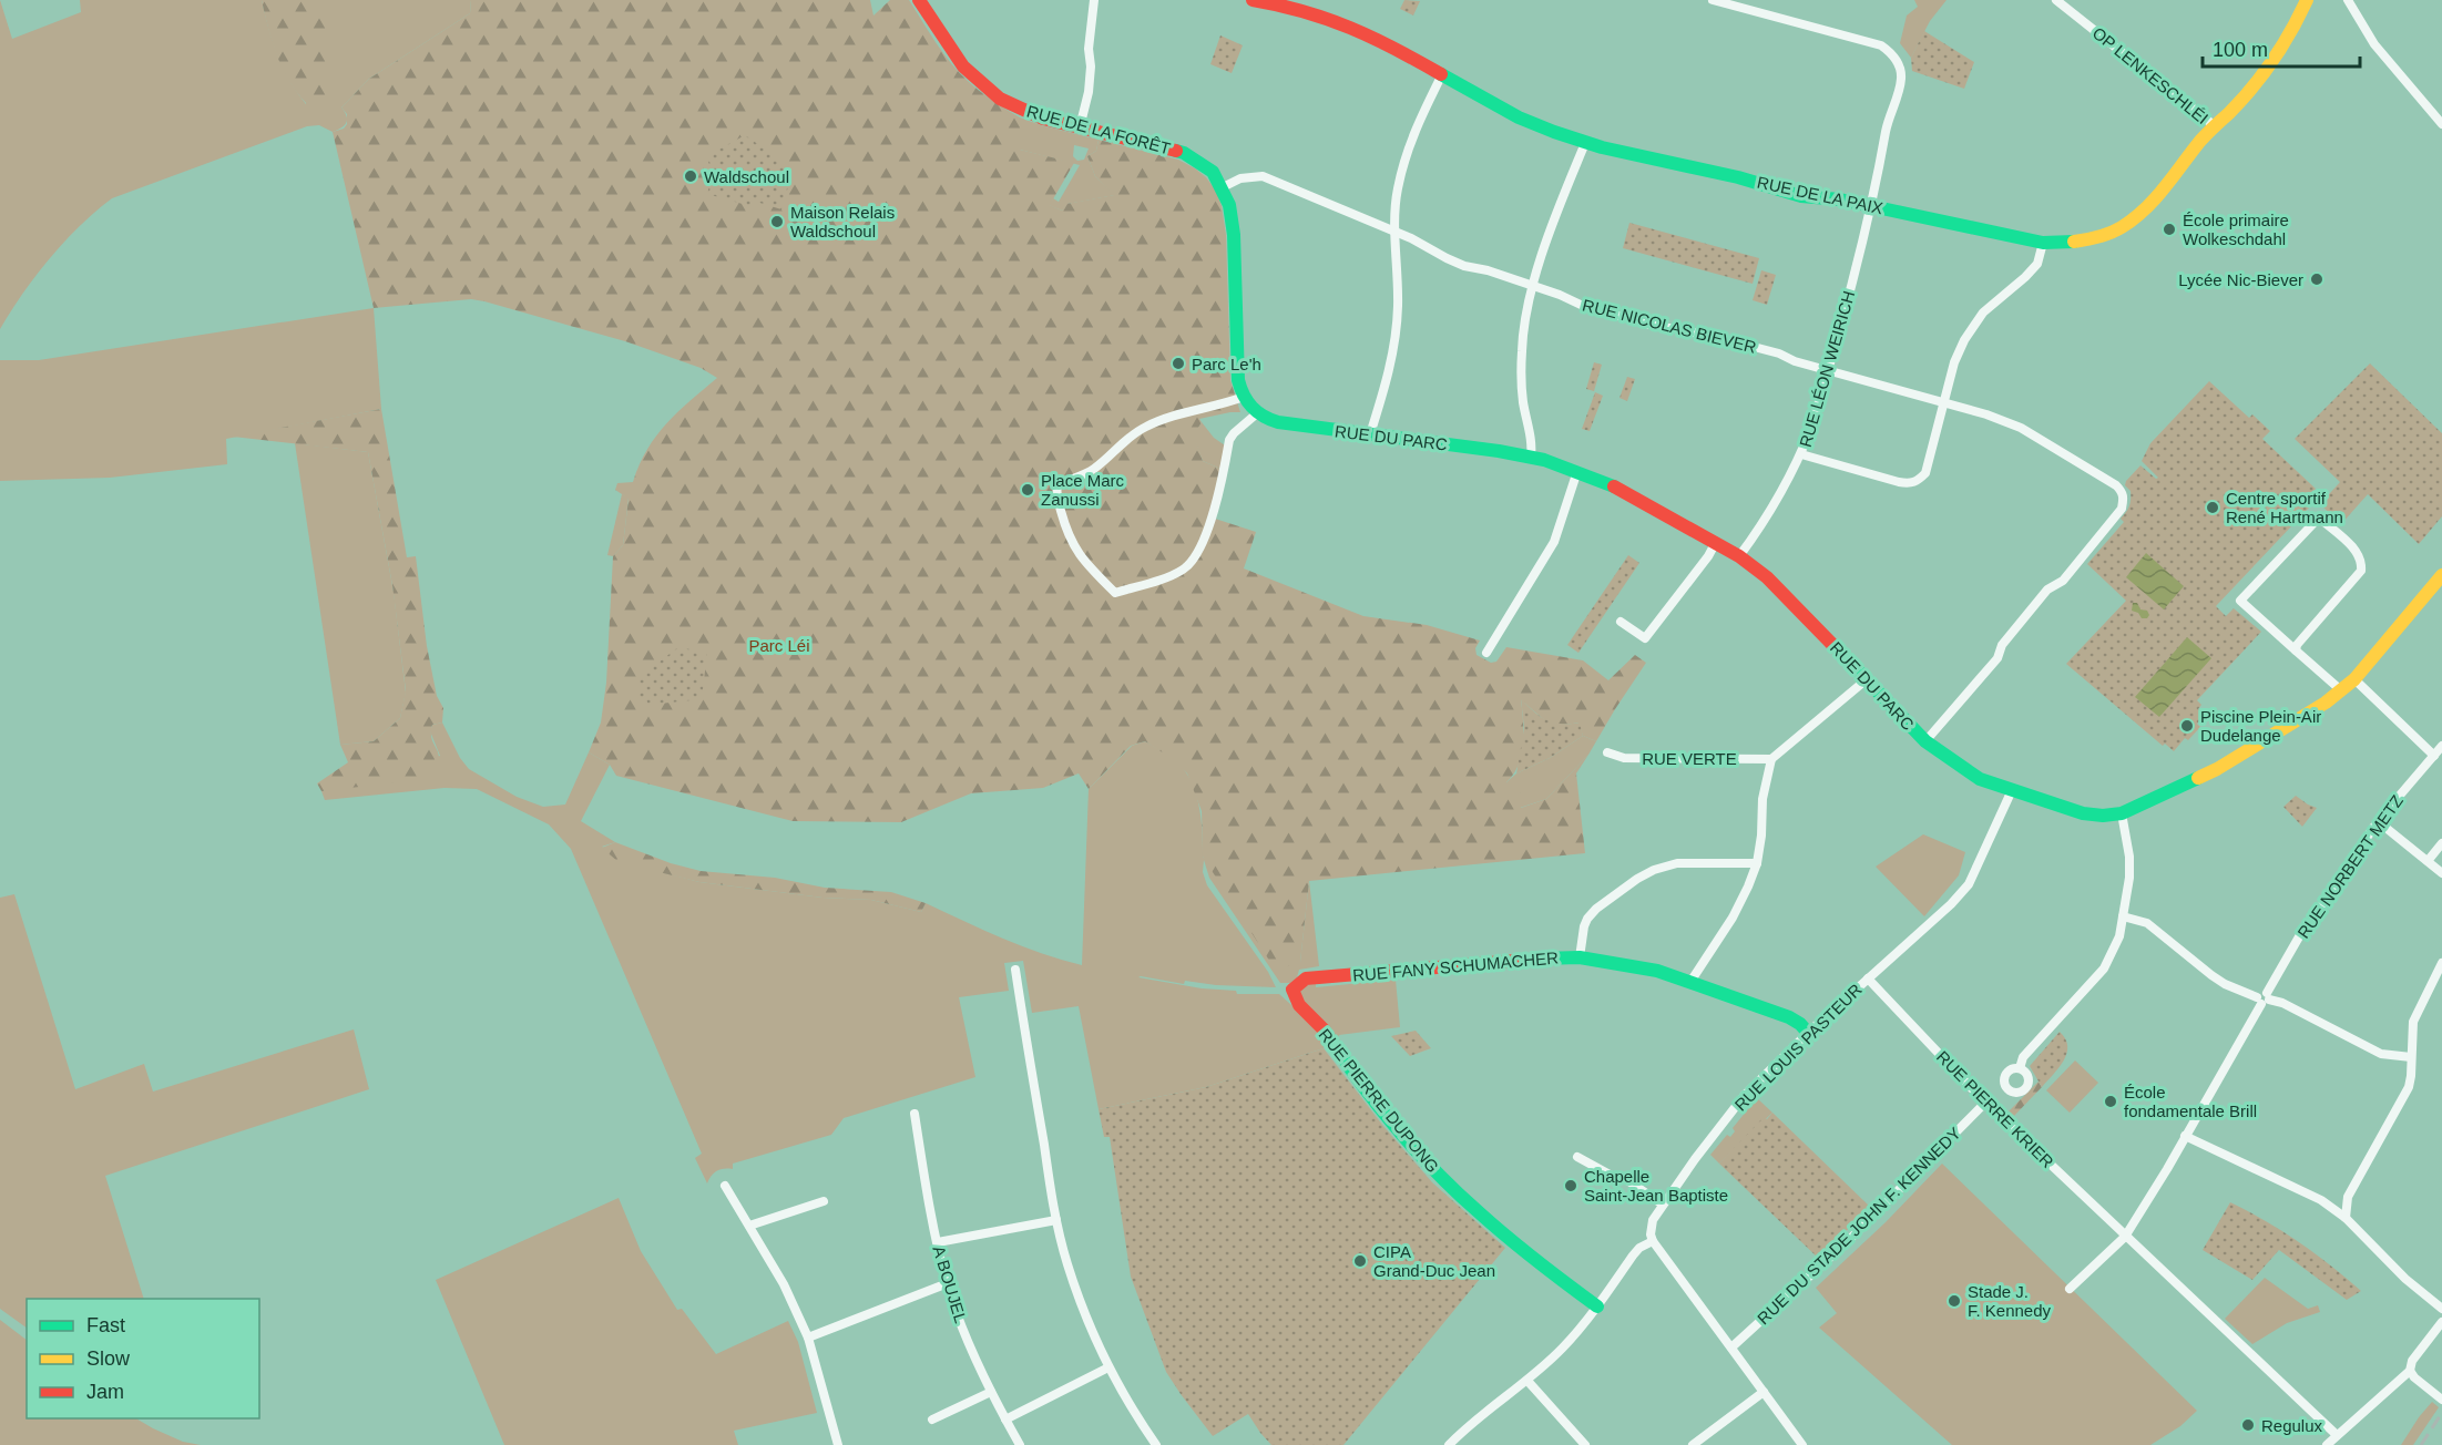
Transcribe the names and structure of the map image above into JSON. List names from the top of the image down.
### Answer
{
  "streets": {
    "street": [
      "OP LENKESCHLÉI",
      "RUE DE LA FORÊT",
      "RUE DE LA PAIX",
      "RUE NICOLAS BIEVER",
      "RUE LÉON WEIRICH",
      "RUE DU PARC",
      "RUE VERTE",
      "RUE NORBERT METZ",
      "RUE FANY SCHUMACHER",
      "RUE LOUIS PASTEUR",
      "RUE PIERRE DUPONG",
      "RUE PIERRE KRIER",
      "RUE DU STADE JOHN F. KENNEDY",
      "A BOUJEL"
    ]
  },
  "crossings": [
    ["OP LENKESCHLÉI", "RUE DE LA PAIX"],
    ["RUE DE LA FORÊT", "RUE NICOLAS BIEVER"],
    ["RUE DE LA FORÊT", "RUE DU PARC"],
    ["RUE DE LA PAIX", "RUE LÉON WEIRICH"],
    ["RUE NICOLAS BIEVER", "RUE LÉON WEIRICH"],
    ["RUE NICOLAS BIEVER", "RUE DU PARC"],
    ["RUE LÉON WEIRICH", "RUE DU PARC"],
    ["RUE DU PARC", "RUE LOUIS PASTEUR"],
    ["RUE NORBERT METZ", "RUE PIERRE KRIER"],
    ["RUE FANY SCHUMACHER", "RUE LOUIS PASTEUR"],
    ["RUE FANY SCHUMACHER", "RUE PIERRE DUPONG"],
    ["RUE LOUIS PASTEUR", "RUE PIERRE KRIER"],
    ["RUE PIERRE KRIER", "RUE DU STADE JOHN F. KENNEDY"]
  ],
  "parks": ["Parc Léi"],
  "places": [
    "Waldschoul",
    "Maison Relais Waldschoul",
    "École primaire Wolkeschdahl",
    "Lycée Nic-Biever",
    "Parc Le'h",
    "Place Marc Zanussi",
    "Centre sportif René Hartmann",
    "Piscine Plein-Air Dudelange",
    "École fondamentale Brill",
    "Chapelle Saint-Jean Baptiste",
    "CIPA Grand-Duc Jean",
    "Stade J. F. Kennedy",
    "Regulux"
  ],
  "legend": ["Fast", "Slow", "Jam"],
  "scale_bar": "100 m"
}
